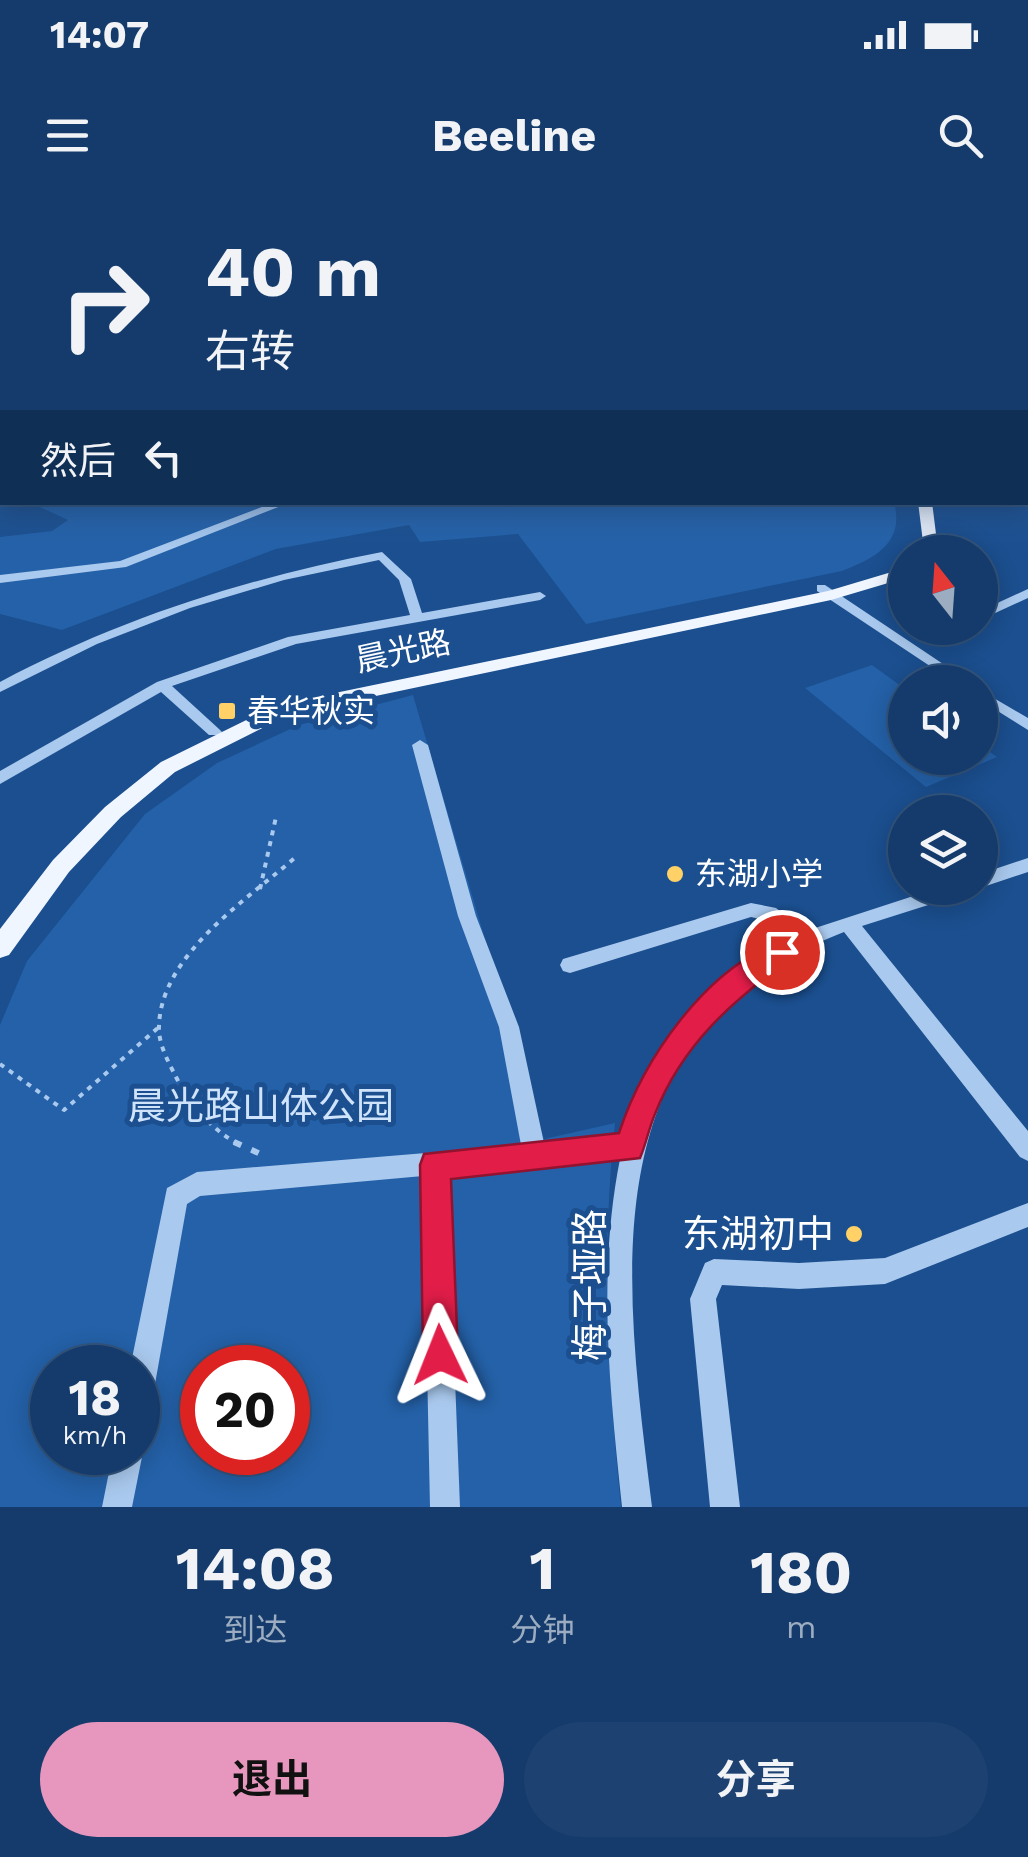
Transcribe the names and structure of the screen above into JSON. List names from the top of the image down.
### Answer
{
  "streets": {
    "main road": ["晨光路"],
    "street": ["梅子垭路"]
  },
  "parks": ["晨光路山体公园"],
  "places": {
    "transit": ["春华秋实"],
    "other": ["东湖小学", "东湖初中"]
  },
  "north": "top",
  "page": {
    "status": "14:07",
    "header": "Beeline",
    "turn": ["40 m", "右转"],
    "then": "然后",
    "speed": "18 km/h",
    "limit": "20",
    "eta": [
      "14:08",
      "到达",
      "1",
      "分钟",
      "180",
      "m"
    ],
    "buttons": ["退出", "分享"]
  }
}
